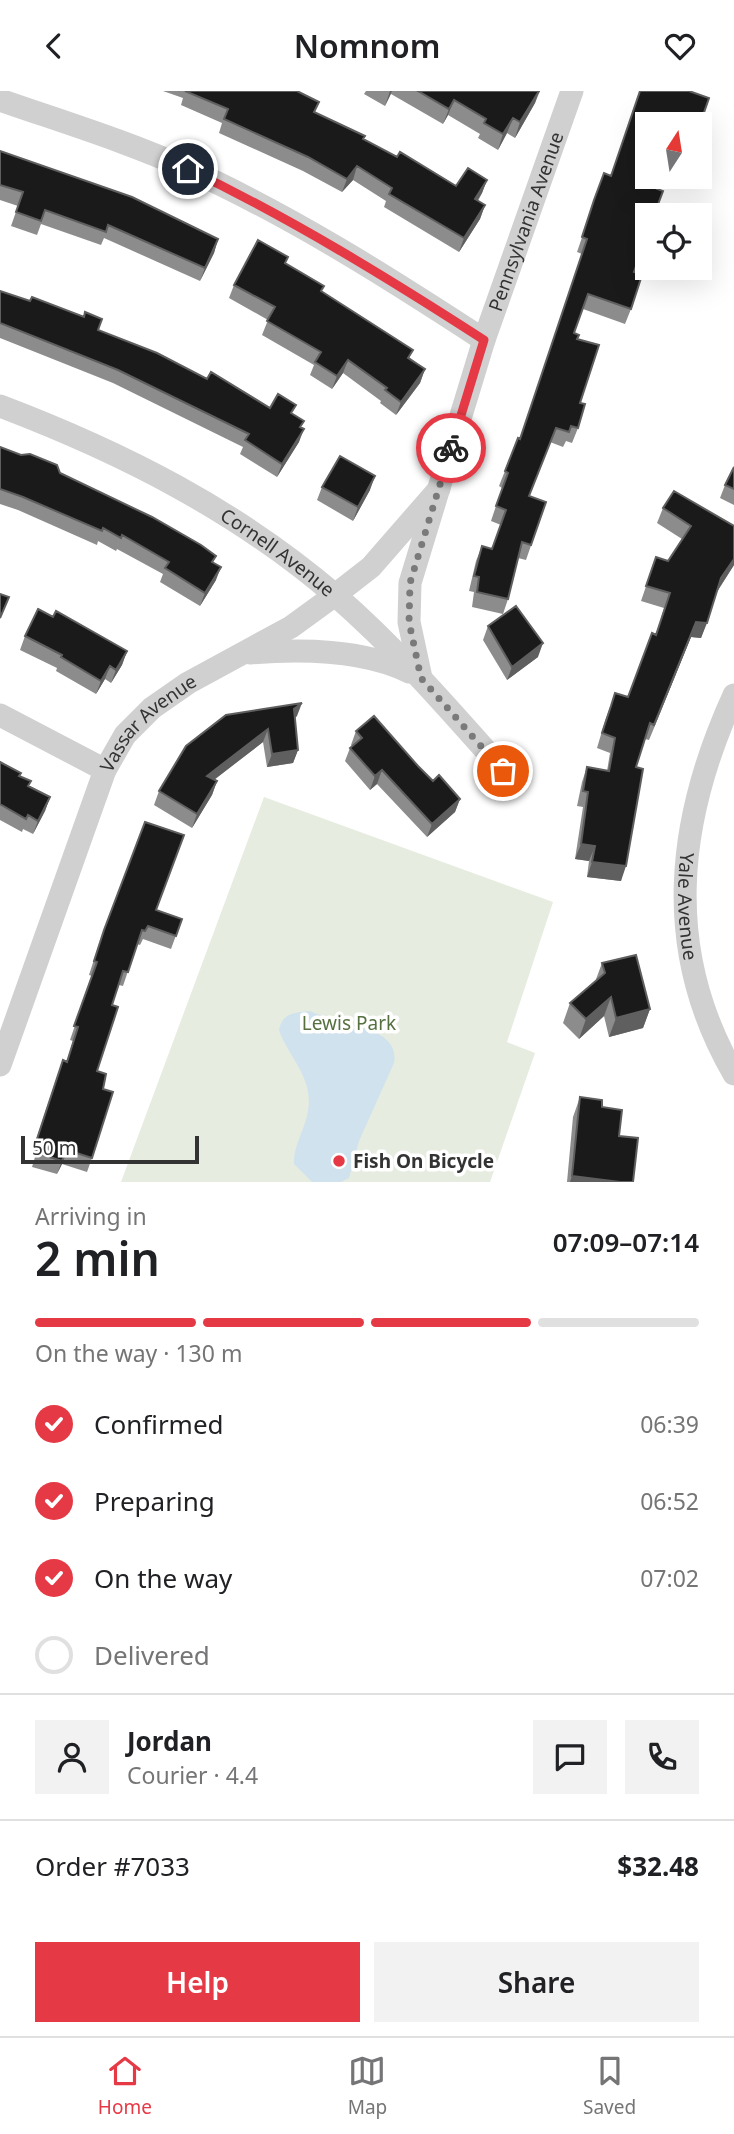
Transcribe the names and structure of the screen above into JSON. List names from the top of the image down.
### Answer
{
  "streets": {
    "street": [
      "Pennsylvania Avenue",
      "Cornell Avenue",
      "Vassar Avenue",
      "Yale Avenue"
    ]
  },
  "crossings": [
    ["Pennsylvania Avenue", "Cornell Avenue"],
    ["Pennsylvania Avenue", "Vassar Avenue"],
    ["Cornell Avenue", "Vassar Avenue"]
  ],
  "parks": ["Lewis Park"],
  "places": ["Fish On Bicycle"],
  "scale_bar": "50 m",
  "north": "top",
  "page": {
    "header": "Nomnom",
    "scale": "50 m",
    "heading": ["2 min", "Arriving in", "07:09–07:14"],
    "panel": [
      "Jordan",
      "Courier · 4.4",
      "Order #7033",
      "$32.48"
    ],
    "bar": "On the way · 130 m",
    "list": [
      ["Confirmed", "06:39"],
      ["Preparing", "06:52"],
      ["On the way", "07:02"],
      "Delivered"
    ],
    "buttons": ["Help", "Share"],
    "tabs": ["Home", "Map", "Saved"]
  }
}
